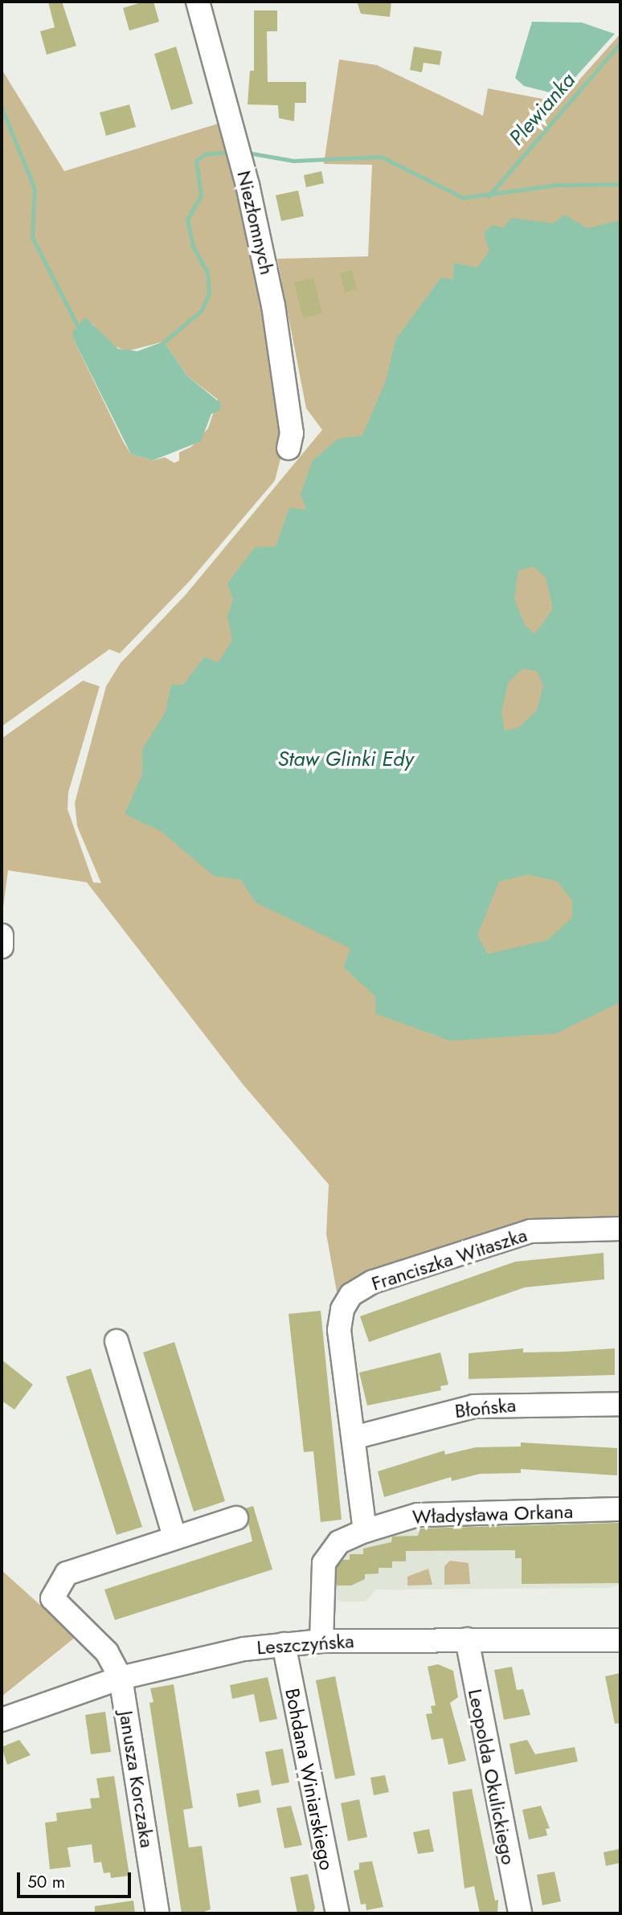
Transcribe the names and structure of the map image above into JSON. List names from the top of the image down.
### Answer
{
  "streets": {
    "street": [
      "Niezłomnych",
      "Franciszka Witaszka",
      "Błońska",
      "Władysława Orkana",
      "Leszczyńska",
      "Leopolda Okulickiego",
      "Janusza Korczaka",
      "Bohdana Winiarskiego"
    ]
  },
  "crossings": [
    ["Franciszka Witaszka", "Błońska"],
    ["Franciszka Witaszka", "Władysława Orkana"],
    ["Władysława Orkana", "Leszczyńska"],
    ["Leszczyńska", "Leopolda Okulickiego"],
    ["Leszczyńska", "Janusza Korczaka"],
    ["Leszczyńska", "Bohdana Winiarskiego"]
  ],
  "water": ["Plewianka", "Staw Glinki Edy"],
  "scale_bar": "50 m"
}
